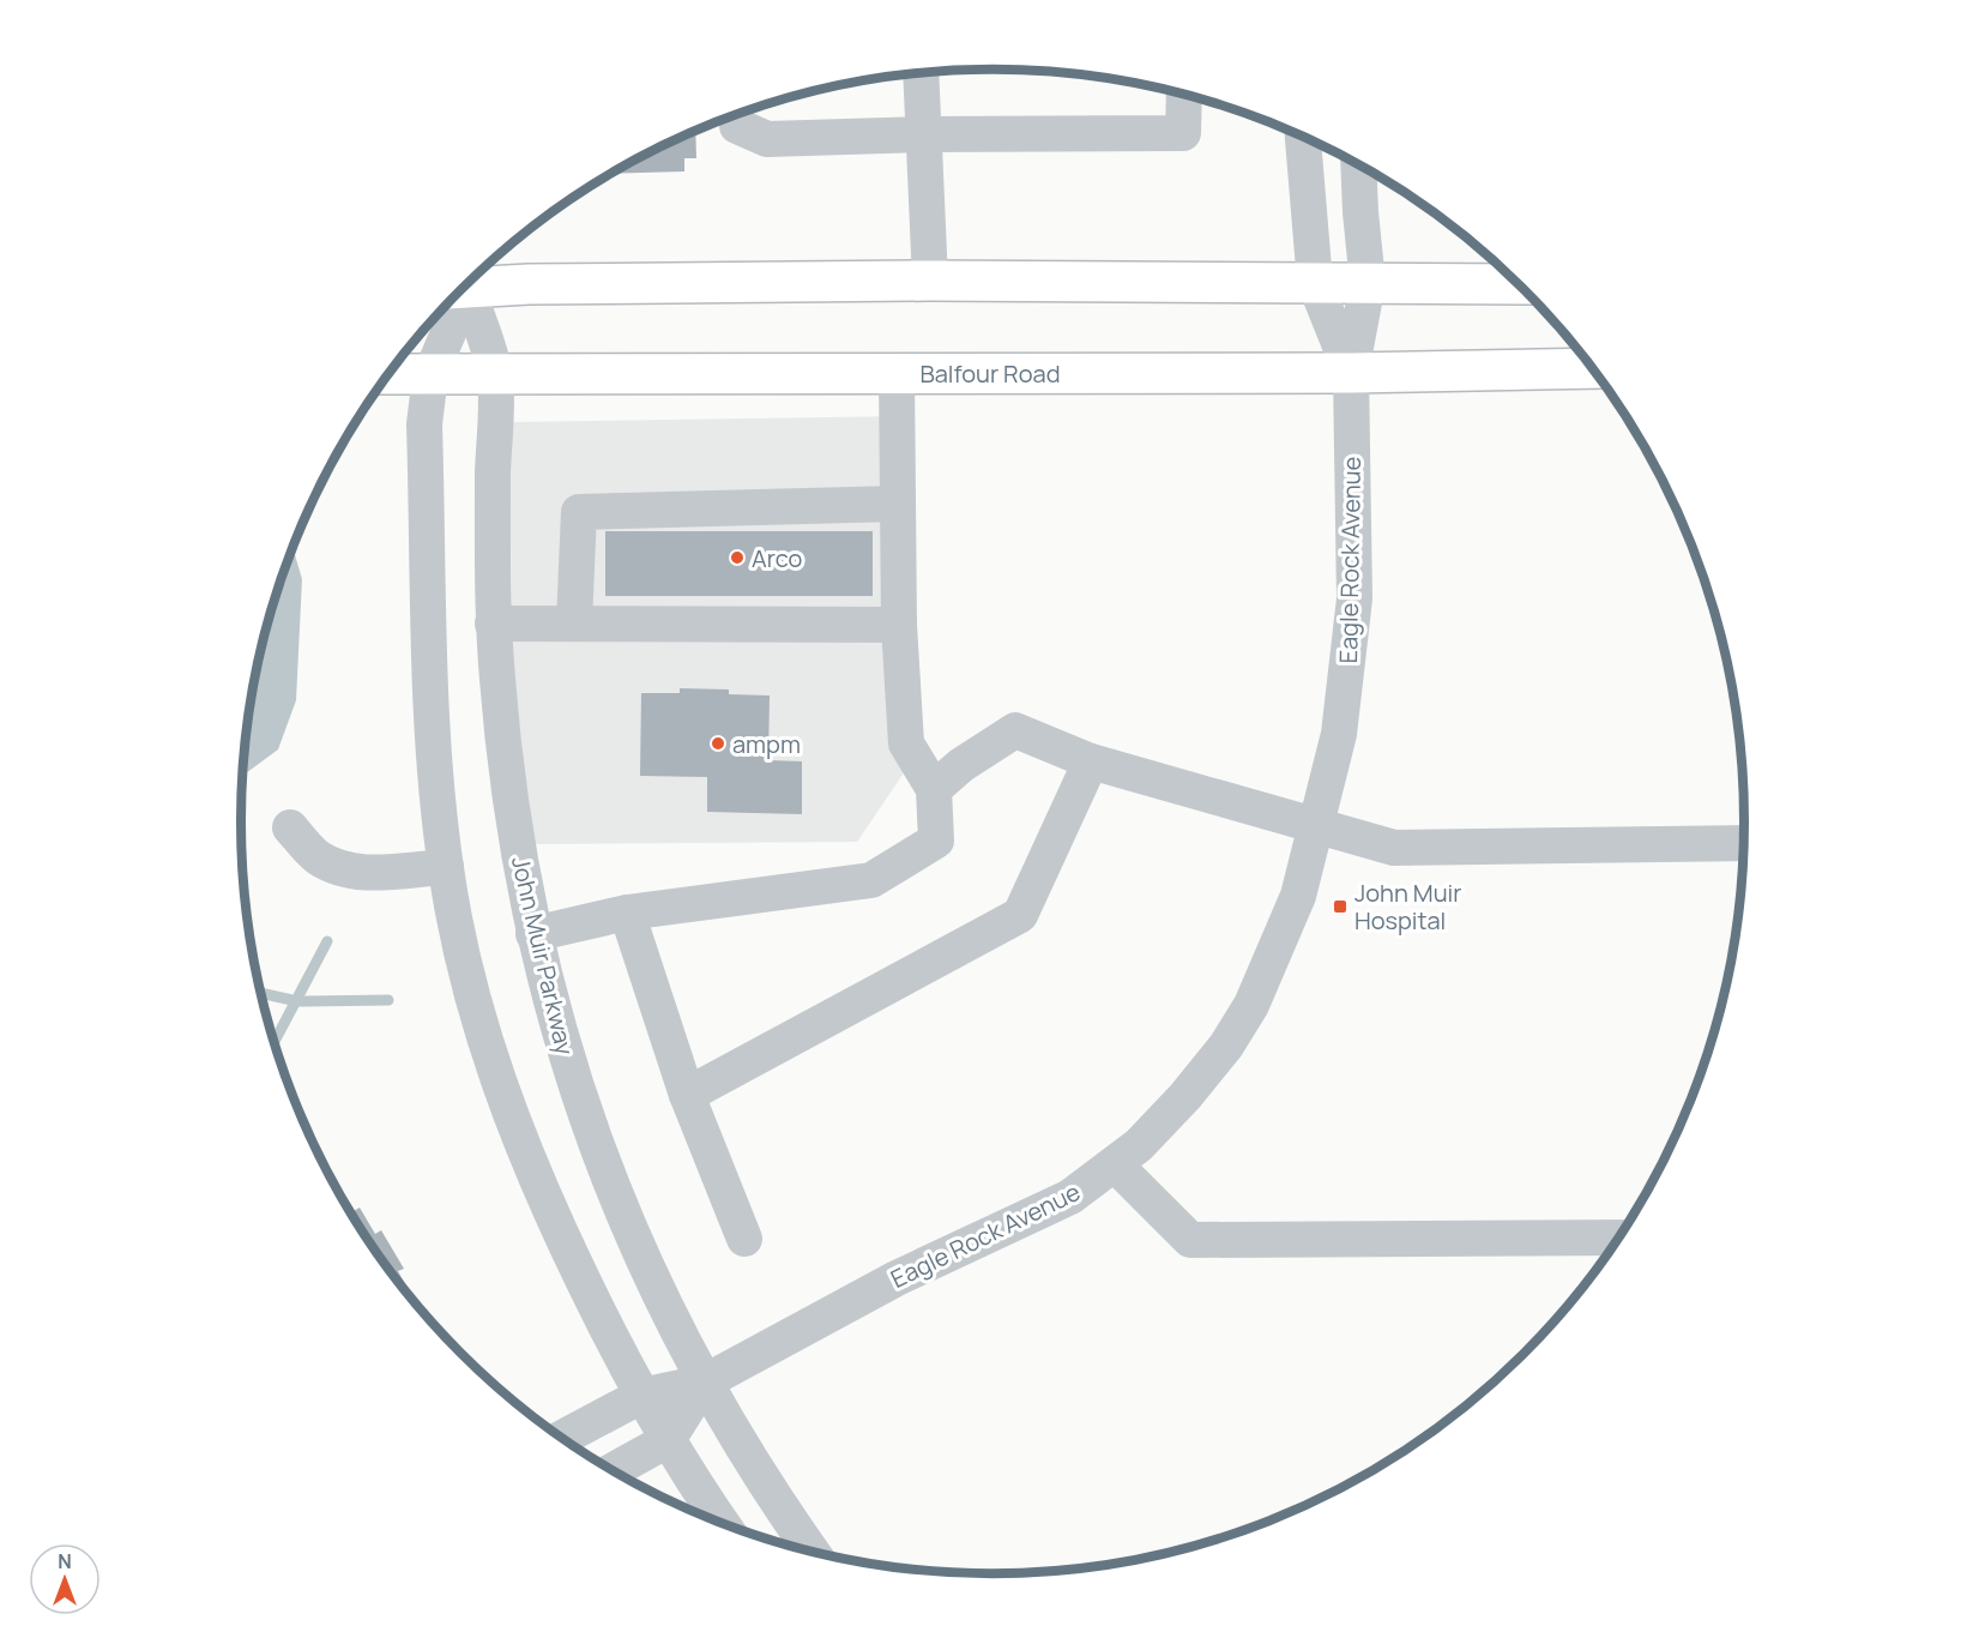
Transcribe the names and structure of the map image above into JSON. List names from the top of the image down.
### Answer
{
  "streets": {
    "main road": ["Balfour Road"],
    "street": ["Eagle Rock Avenue", "John Muir Parkway"]
  },
  "crossings": [
    ["Balfour Road", "Eagle Rock Avenue"],
    ["Balfour Road", "John Muir Parkway"],
    ["Eagle Rock Avenue", "John Muir Parkway"]
  ],
  "places": {
    "other": ["Arco", "ampm"],
    "transit": ["John Muir Hospital"]
  },
  "north": "top"
}
